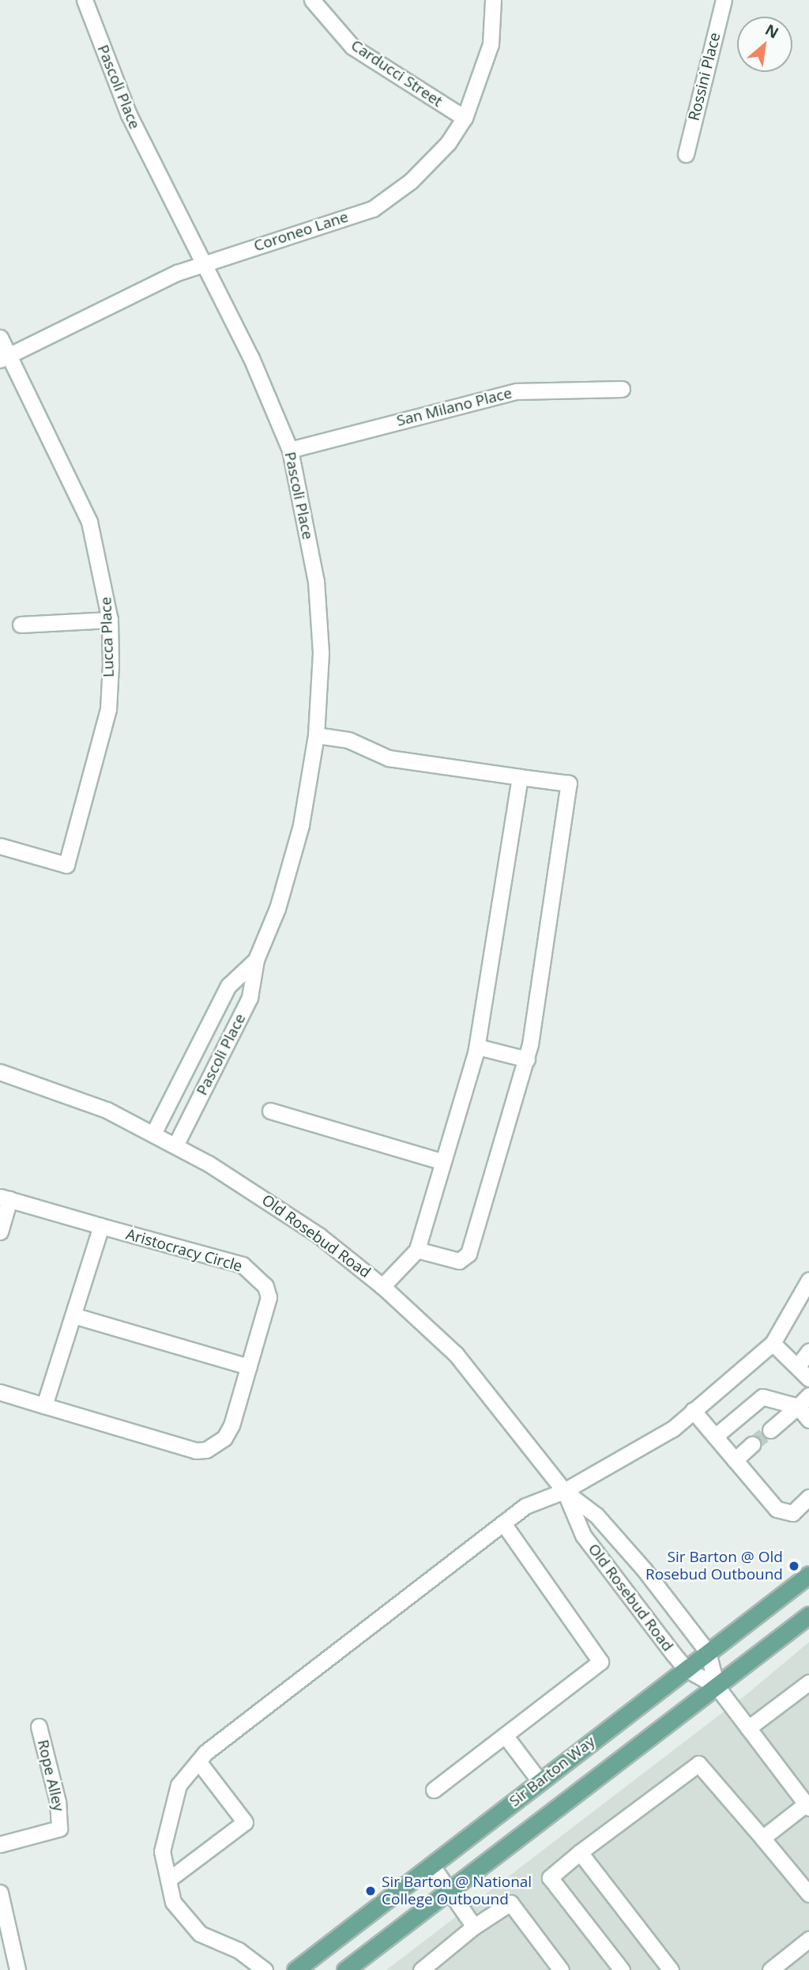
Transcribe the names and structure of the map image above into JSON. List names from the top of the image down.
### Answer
{
  "streets": {
    "main road": ["Sir Barton Way"],
    "street": [
      "Carducci Street",
      "Rossini Place",
      "Pascoli Place",
      "Coroneo Lane",
      "San Milano Place",
      "Lucca Place",
      "Old Rosebud Road",
      "Aristocracy Circle",
      "Rope Alley"
    ]
  },
  "crossings": [
    ["Carducci Street", "Coroneo Lane"],
    ["Pascoli Place", "Coroneo Lane"],
    ["Pascoli Place", "San Milano Place"],
    ["Pascoli Place", "Old Rosebud Road"],
    ["Coroneo Lane", "Lucca Place"],
    ["Old Rosebud Road", "Sir Barton Way"]
  ],
  "places": ["Sir Barton @ Old Rosebud Outbound", "Sir Barton @ National College Outbound"],
  "north": "top right"
}
